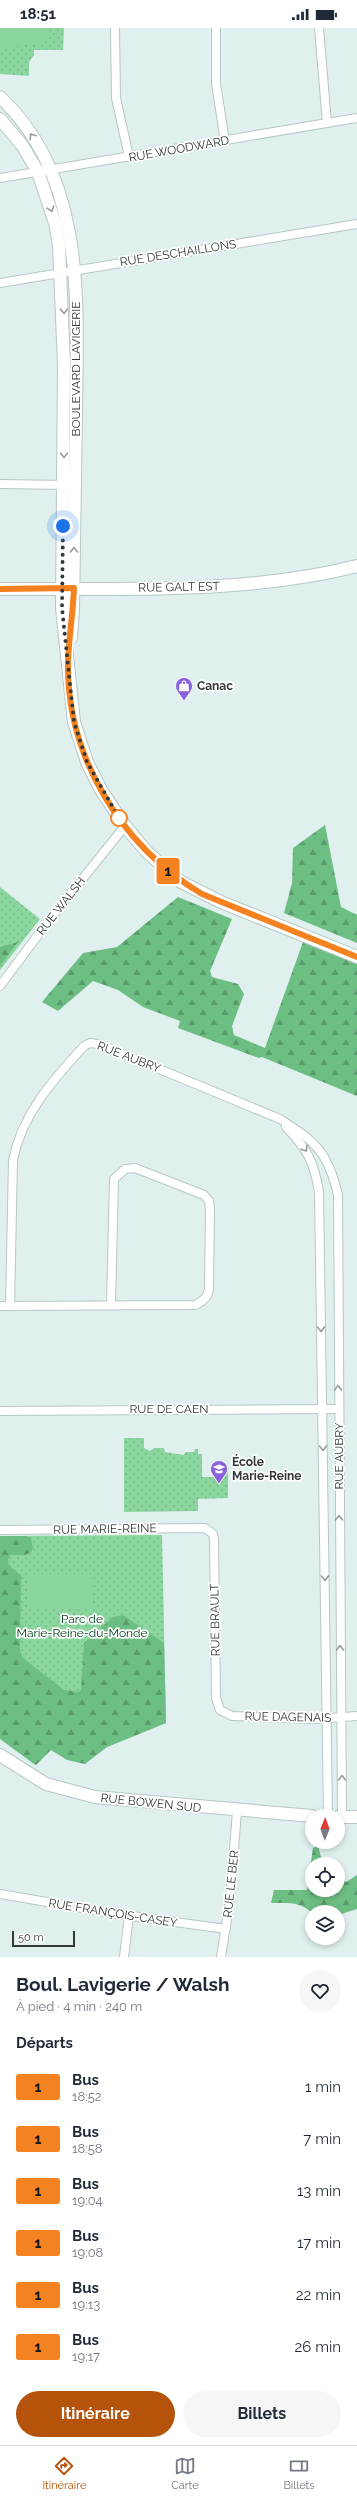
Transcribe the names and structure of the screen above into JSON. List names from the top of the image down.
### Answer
{
  "streets": {
    "street": [
      "RUE WOODWARD",
      "RUE DESCHAILLONS",
      "BOULEVARD LAVIGERIE",
      "RUE GALT EST",
      "RUE WALSH",
      "RUE AUBRY",
      "RUE DE CAEN",
      "RUE MARIE-REINE",
      "RUE BRAULT",
      "RUE DAGENAIS",
      "RUE BOWEN SUD",
      "RUE LE BER",
      "RUE FRANÇOIS-CASEY"
    ]
  },
  "crossings": [
    ["RUE WOODWARD", "BOULEVARD LAVIGERIE"],
    ["RUE DESCHAILLONS", "BOULEVARD LAVIGERIE"],
    ["BOULEVARD LAVIGERIE", "RUE GALT EST"],
    ["BOULEVARD LAVIGERIE", "RUE WALSH"],
    ["RUE AUBRY", "RUE DE CAEN"],
    ["RUE AUBRY", "RUE DAGENAIS"],
    ["RUE MARIE-REINE", "RUE BRAULT"],
    ["RUE BRAULT", "RUE DAGENAIS"],
    ["RUE BOWEN SUD", "RUE LE BER"],
    ["RUE LE BER", "RUE FRANÇOIS-CASEY"]
  ],
  "parks": ["Parc de Marie-Reine-du-Monde"],
  "places": {
    "shop": ["Canac"],
    "school or university": ["École Marie-Reine"]
  },
  "lines": ["bus line 1"],
  "scale_bar": "50 m",
  "north": "top",
  "page": {
    "status": "18:51",
    "on_map": "1",
    "scale": "50 m",
    "heading": [
      ["Boul. Lavigerie / Walsh", "À pied · 4 min · 240 m"],
      "Départs"
    ],
    "list": [
      {
        "mark": "1",
        "name": "Bus",
        "note": "18:52",
        "value": "1 min"
      },
      {
        "mark": "1",
        "name": "Bus",
        "note": "18:58",
        "value": "7 min"
      },
      {
        "mark": "1",
        "name": "Bus",
        "note": "19:04",
        "value": "13 min"
      },
      {
        "mark": "1",
        "name": "Bus",
        "note": "19:08",
        "value": "17 min"
      },
      {
        "mark": "1",
        "name": "Bus",
        "note": "19:13",
        "value": "22 min"
      },
      {
        "mark": "1",
        "name": "Bus",
        "note": "19:17",
        "value": "26 min"
      }
    ],
    "buttons": ["Itinéraire", "Billets"],
    "tabs": ["Itinéraire", "Carte", "Billets"]
  }
}
